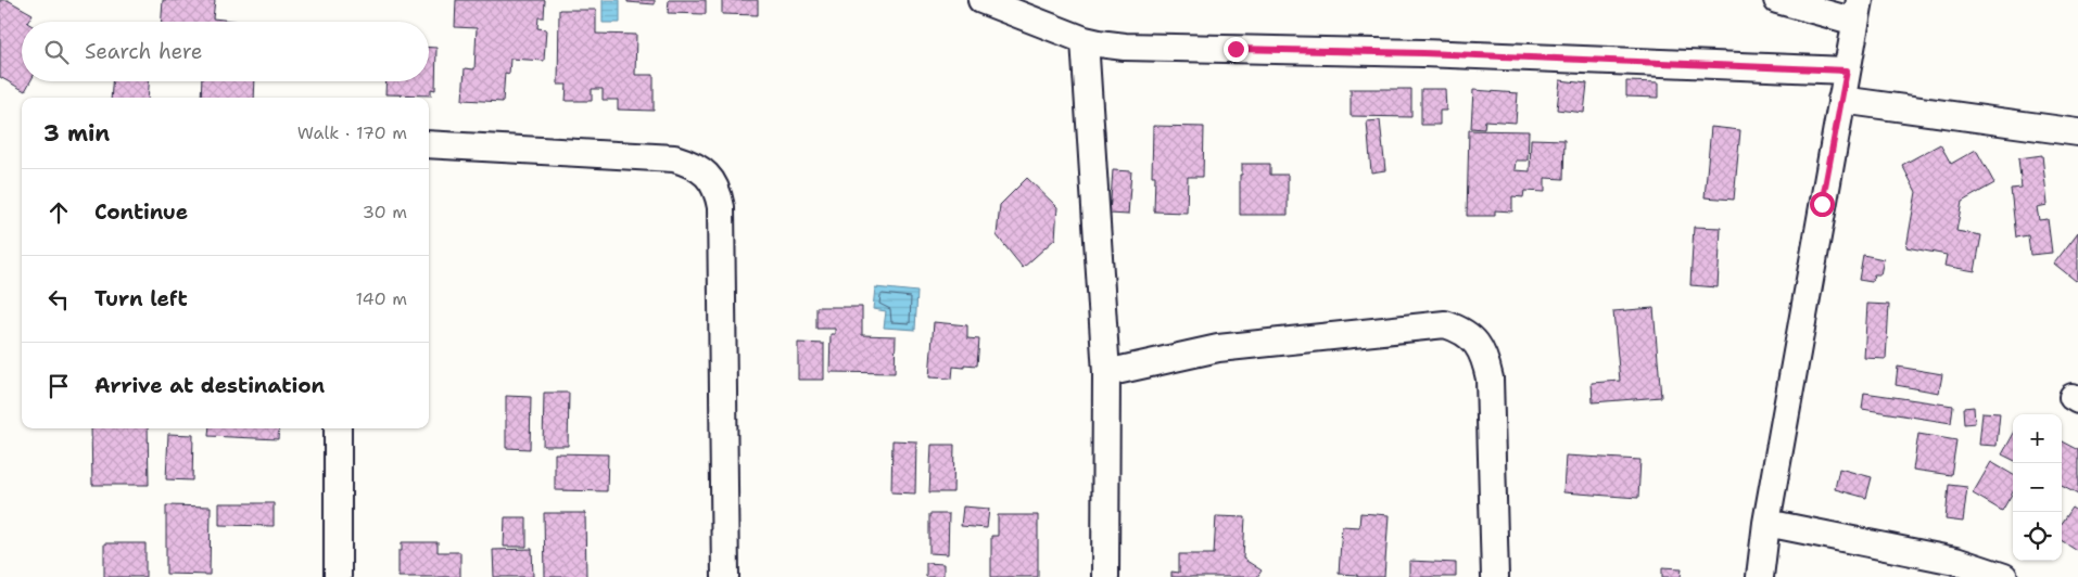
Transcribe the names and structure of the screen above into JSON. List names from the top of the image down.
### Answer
{
  "page": {
    "search": "Search here",
    "heading": ["3 min", "Walk · 170 m"],
    "list": [
      ["Continue", "30 m"],
      ["Turn left", "140 m"],
      "Arrive at destination"
    ],
    "map_buttons": ["+", "−"]
  }
}
